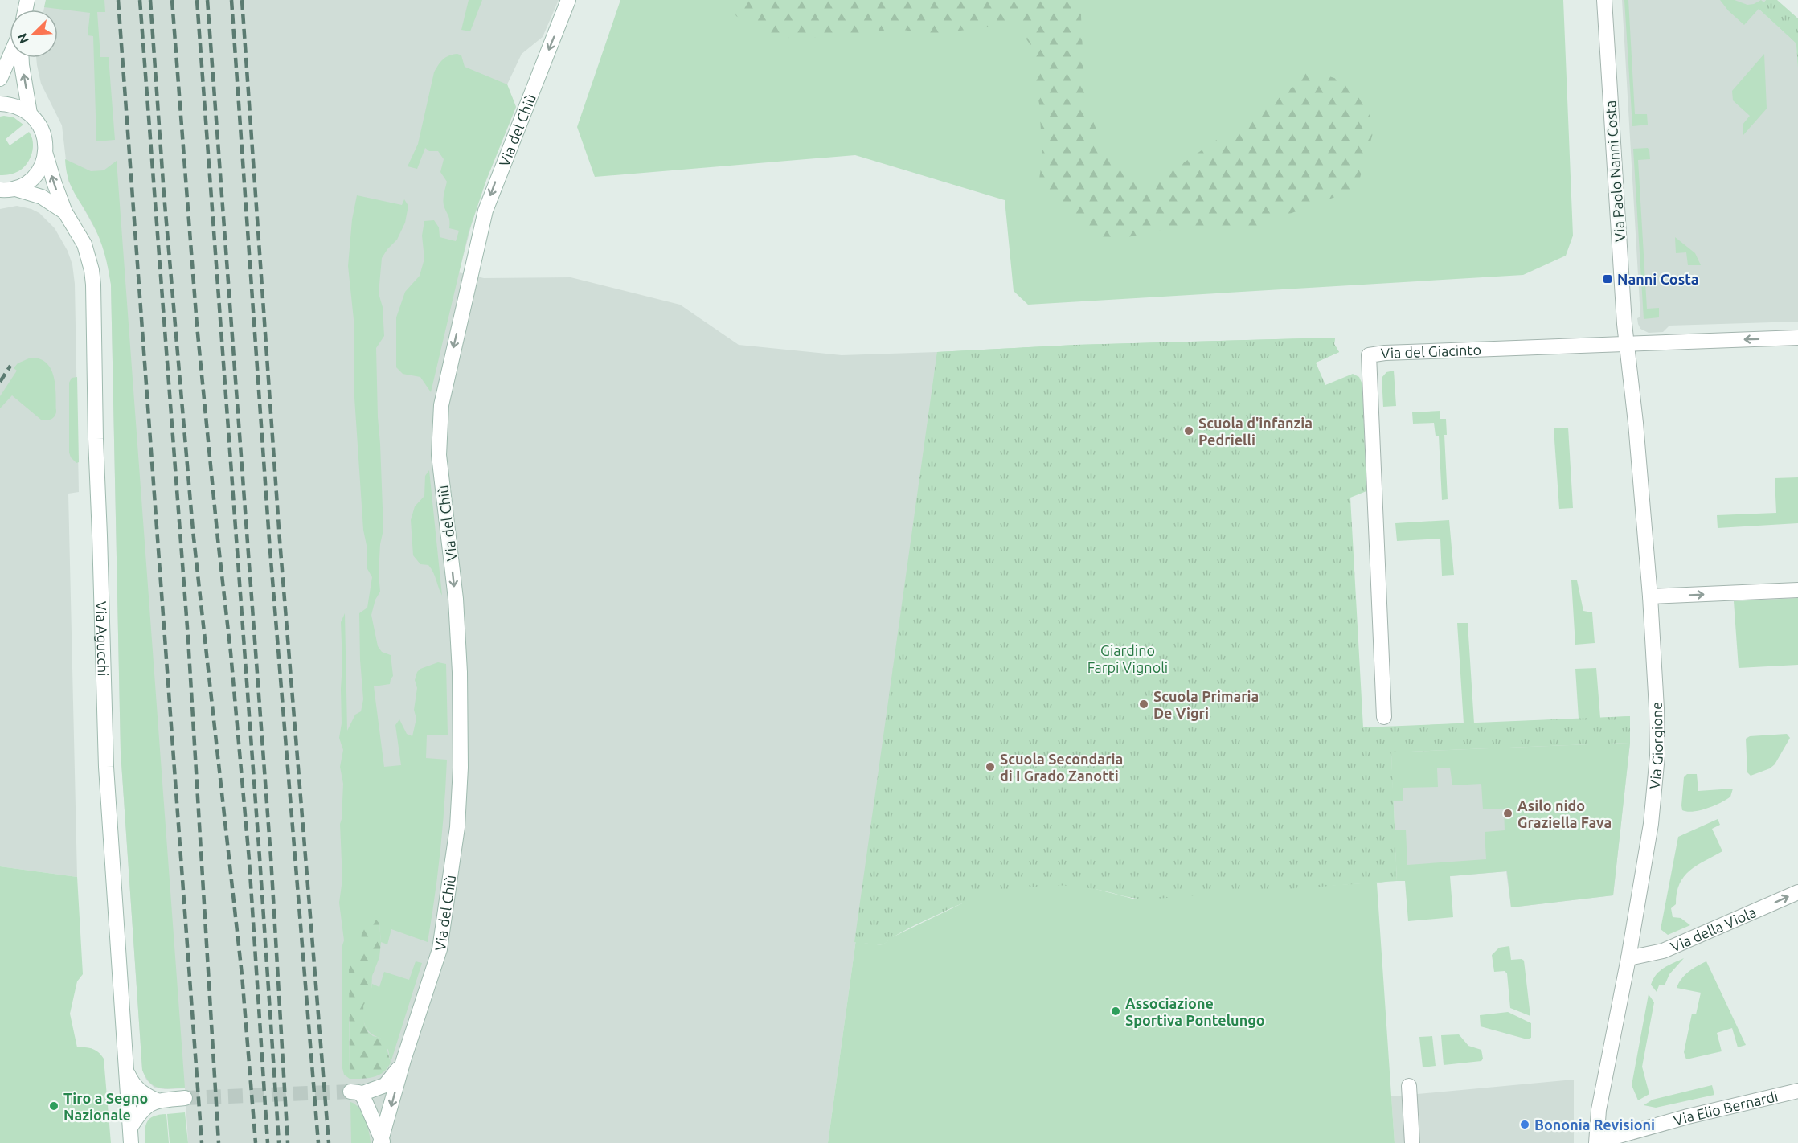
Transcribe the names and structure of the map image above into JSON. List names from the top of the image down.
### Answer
{
  "streets": {
    "street": [
      "Via del Chiù",
      "Via Paolo Nanni Costa",
      "Via del Giacinto",
      "Via Agucchi",
      "Via Giorgione",
      "Via della Viola",
      "Via Elio Bernardi"
    ]
  },
  "crossings": [
    ["Via Paolo Nanni Costa", "Via del Giacinto"],
    ["Via Paolo Nanni Costa", "Via Giorgione"],
    ["Via del Giacinto", "Via Giorgione"],
    ["Via Giorgione", "Via della Viola"],
    ["Via Giorgione", "Via Elio Bernardi"]
  ],
  "one_way": ["Via del Chiù", "Via della Viola"],
  "parks": ["Giardino Farpi Vignoli"],
  "places": {
    "transit": ["Nanni Costa"],
    "other": [
      "Scuola d'infanzia Pedrielli",
      "Scuola Primaria De Vigri",
      "Scuola Secondaria di I Grado Zanotti",
      "Asilo nido Graziella Fava",
      "Associazione Sportiva Pontelungo",
      "Tiro a Segno Nazionale",
      "Bononia Revisioni"
    ]
  },
  "north": "bottom left"
}
